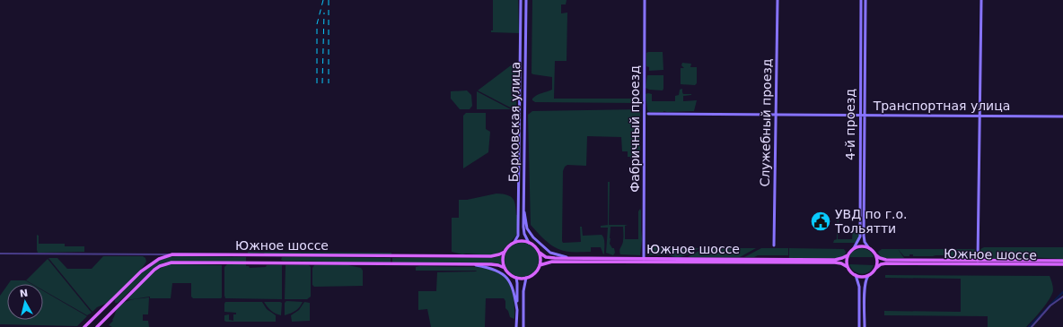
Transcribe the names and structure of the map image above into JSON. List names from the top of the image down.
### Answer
{
  "streets": {
    "main road": [
      "Транспортная улица",
      "Борковская улица",
      "Служебный проезд",
      "4-й проезд",
      "Фабричный проезд",
      "Южное шоссе"
    ]
  },
  "crossings": [
    ["Транспортная улица", "Служебный проезд"],
    ["Транспортная улица", "4-й проезд"],
    ["Борковская улица", "Южное шоссе"],
    ["4-й проезд", "Южное шоссе"],
    ["Фабричный проезд", "Южное шоссе"]
  ],
  "places": {
    "public building": ["УВД по г.о. Тольятти"]
  },
  "north": "top"
}
